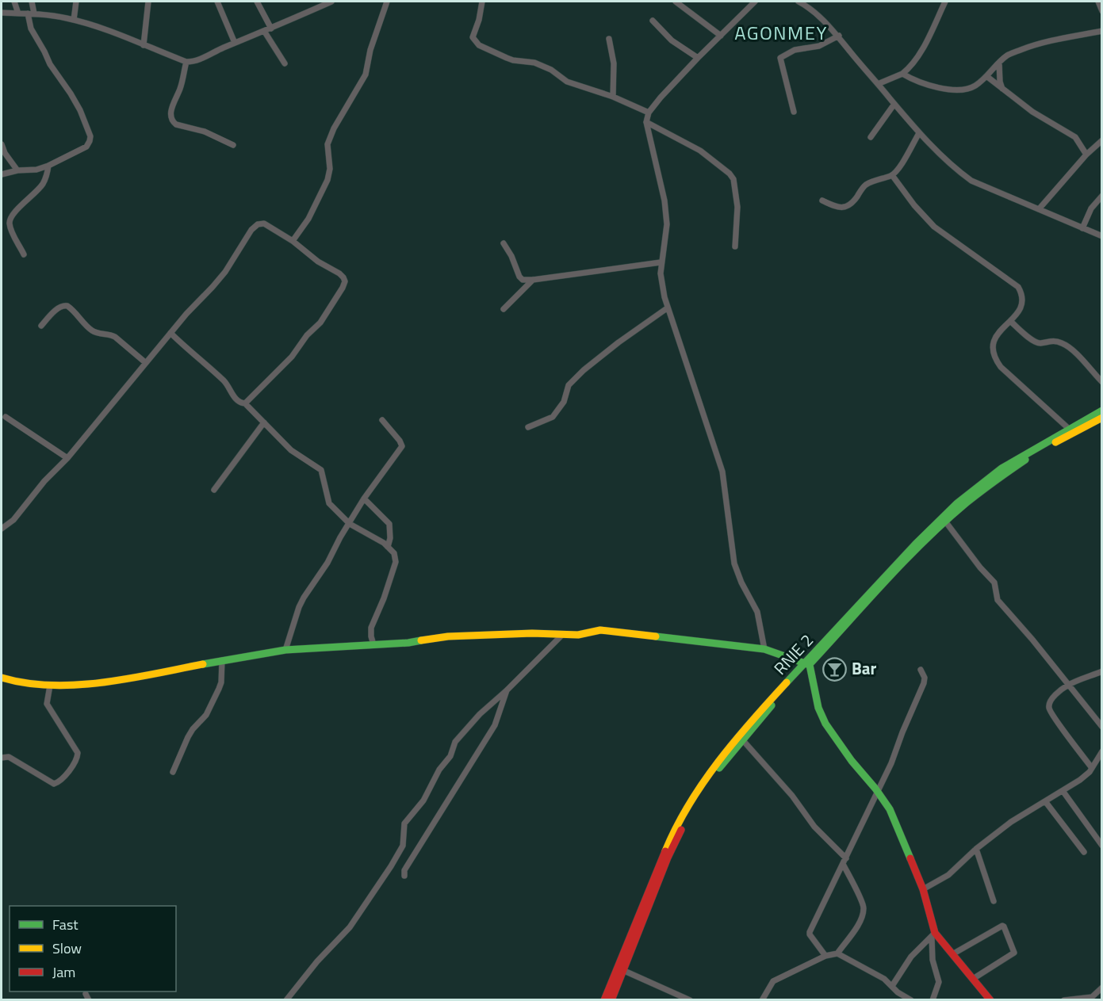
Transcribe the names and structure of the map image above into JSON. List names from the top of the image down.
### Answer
{
  "streets": {
    "main road": ["RNIE 2"]
  },
  "districts": ["AGONMEY"],
  "places": {
    "bar": ["Bar"]
  },
  "legend": ["Fast", "Slow", "Jam"]
}
